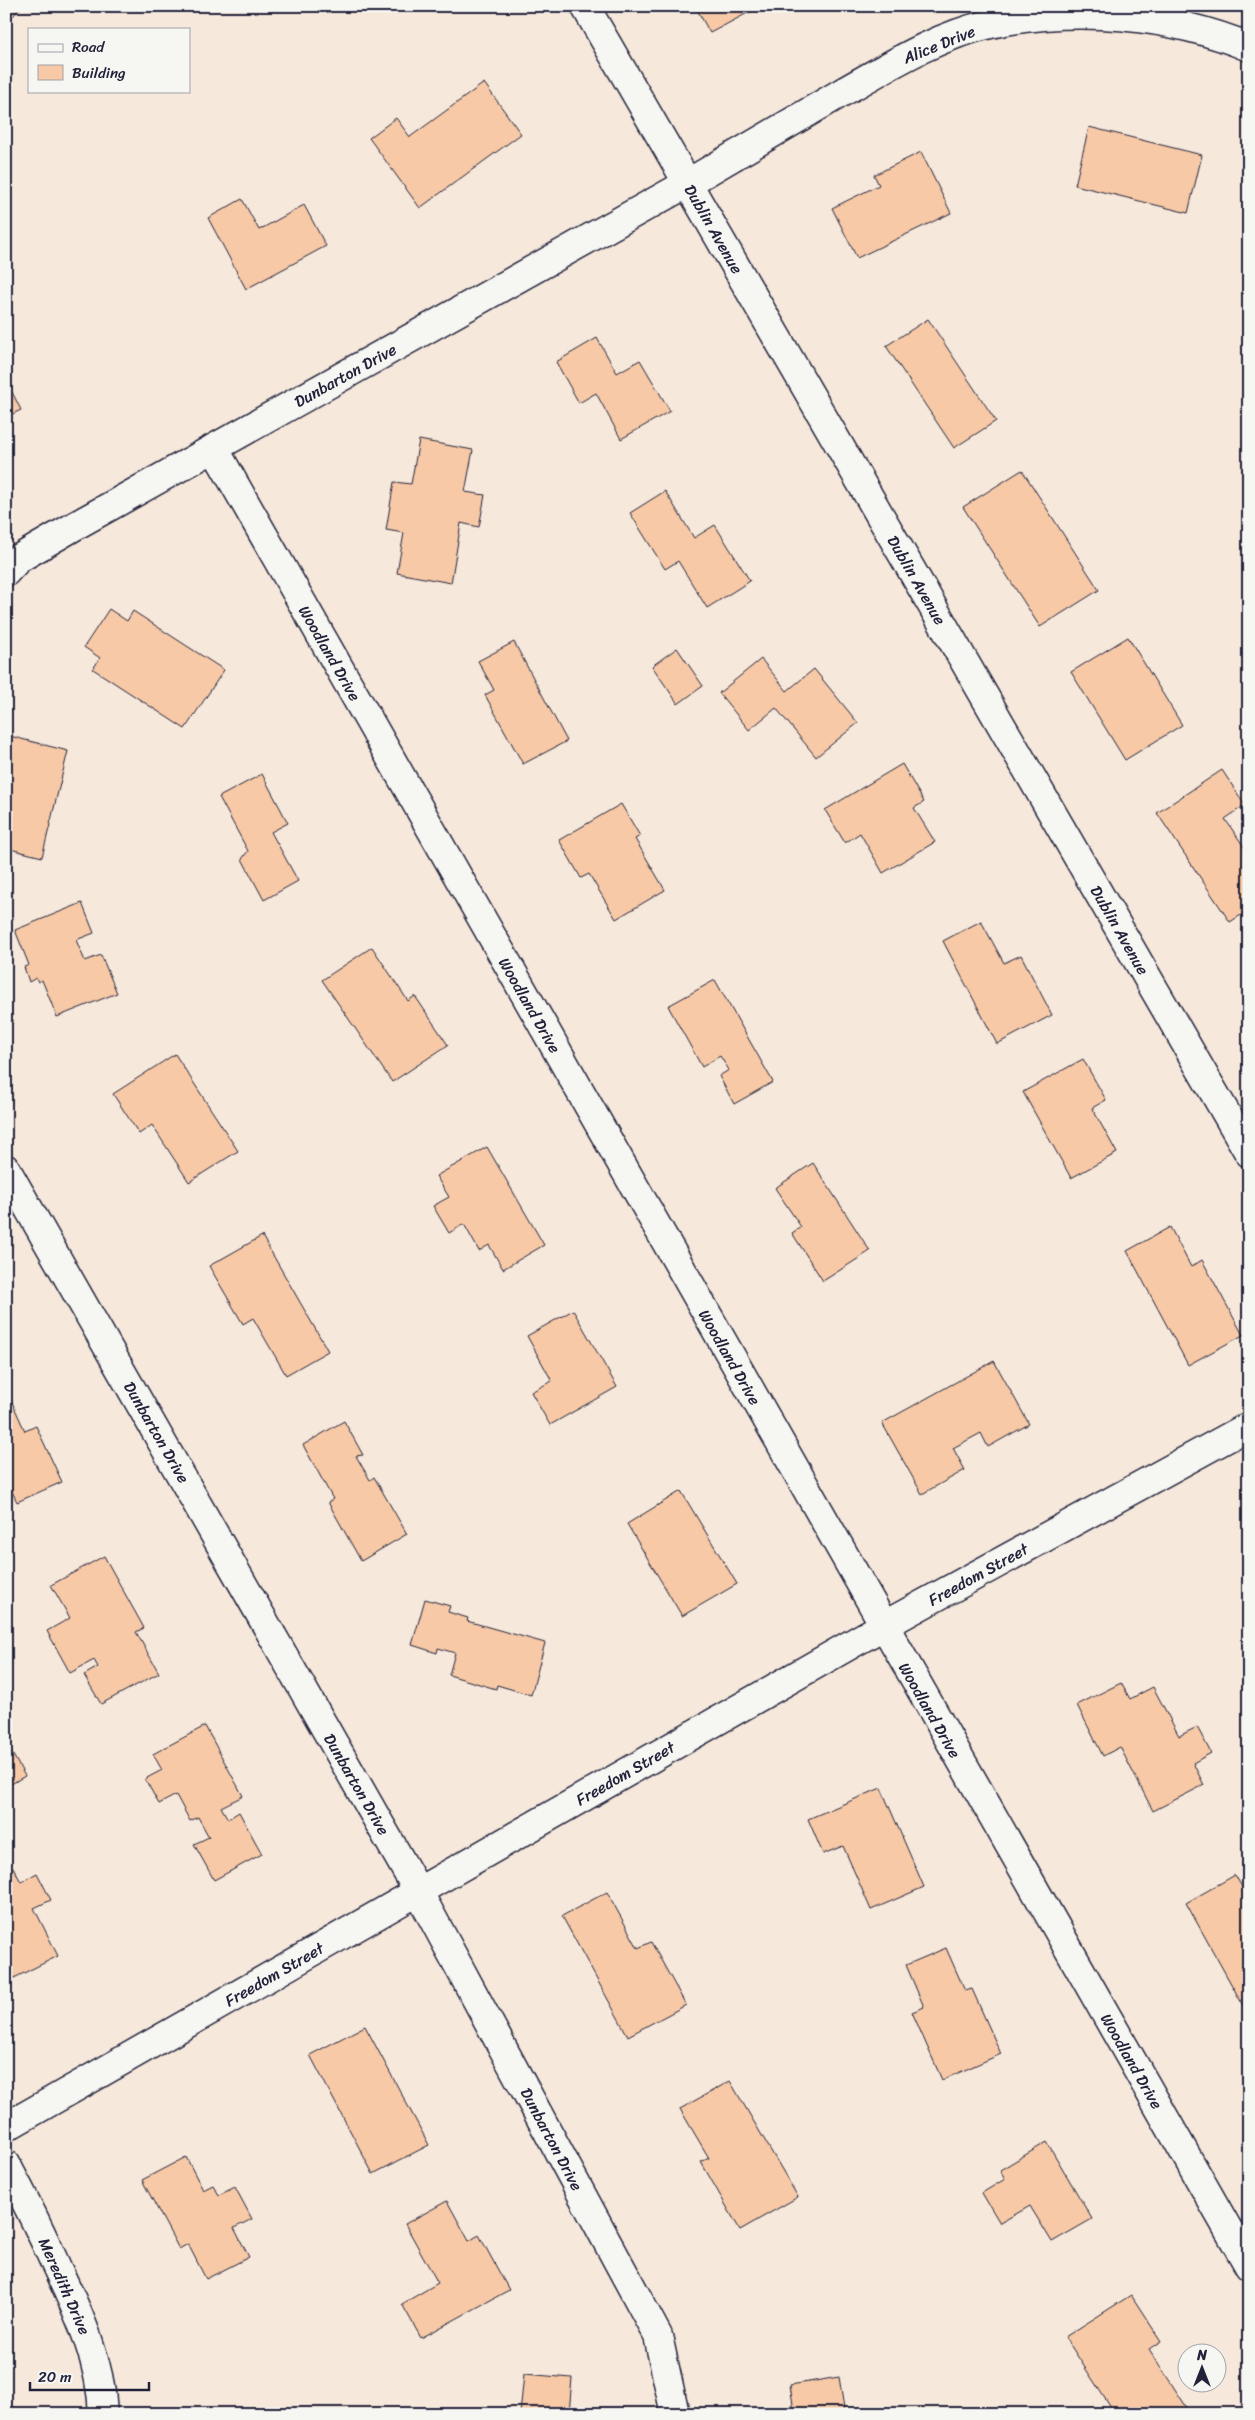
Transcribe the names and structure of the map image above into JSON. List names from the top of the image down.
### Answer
{
  "streets": {
    "street": [
      "Alice Drive",
      "Dublin Avenue",
      "Dunbarton Drive",
      "Woodland Drive",
      "Freedom Street",
      "Meredith Drive"
    ]
  },
  "crossings": [
    ["Alice Drive", "Dublin Avenue"],
    ["Alice Drive", "Dunbarton Drive"],
    ["Dublin Avenue", "Dunbarton Drive"],
    ["Dunbarton Drive", "Woodland Drive"],
    ["Dunbarton Drive", "Freedom Street"],
    ["Woodland Drive", "Freedom Street"]
  ],
  "legend": ["Road", "Building"],
  "scale_bar": "20 m",
  "north": "top"
}
